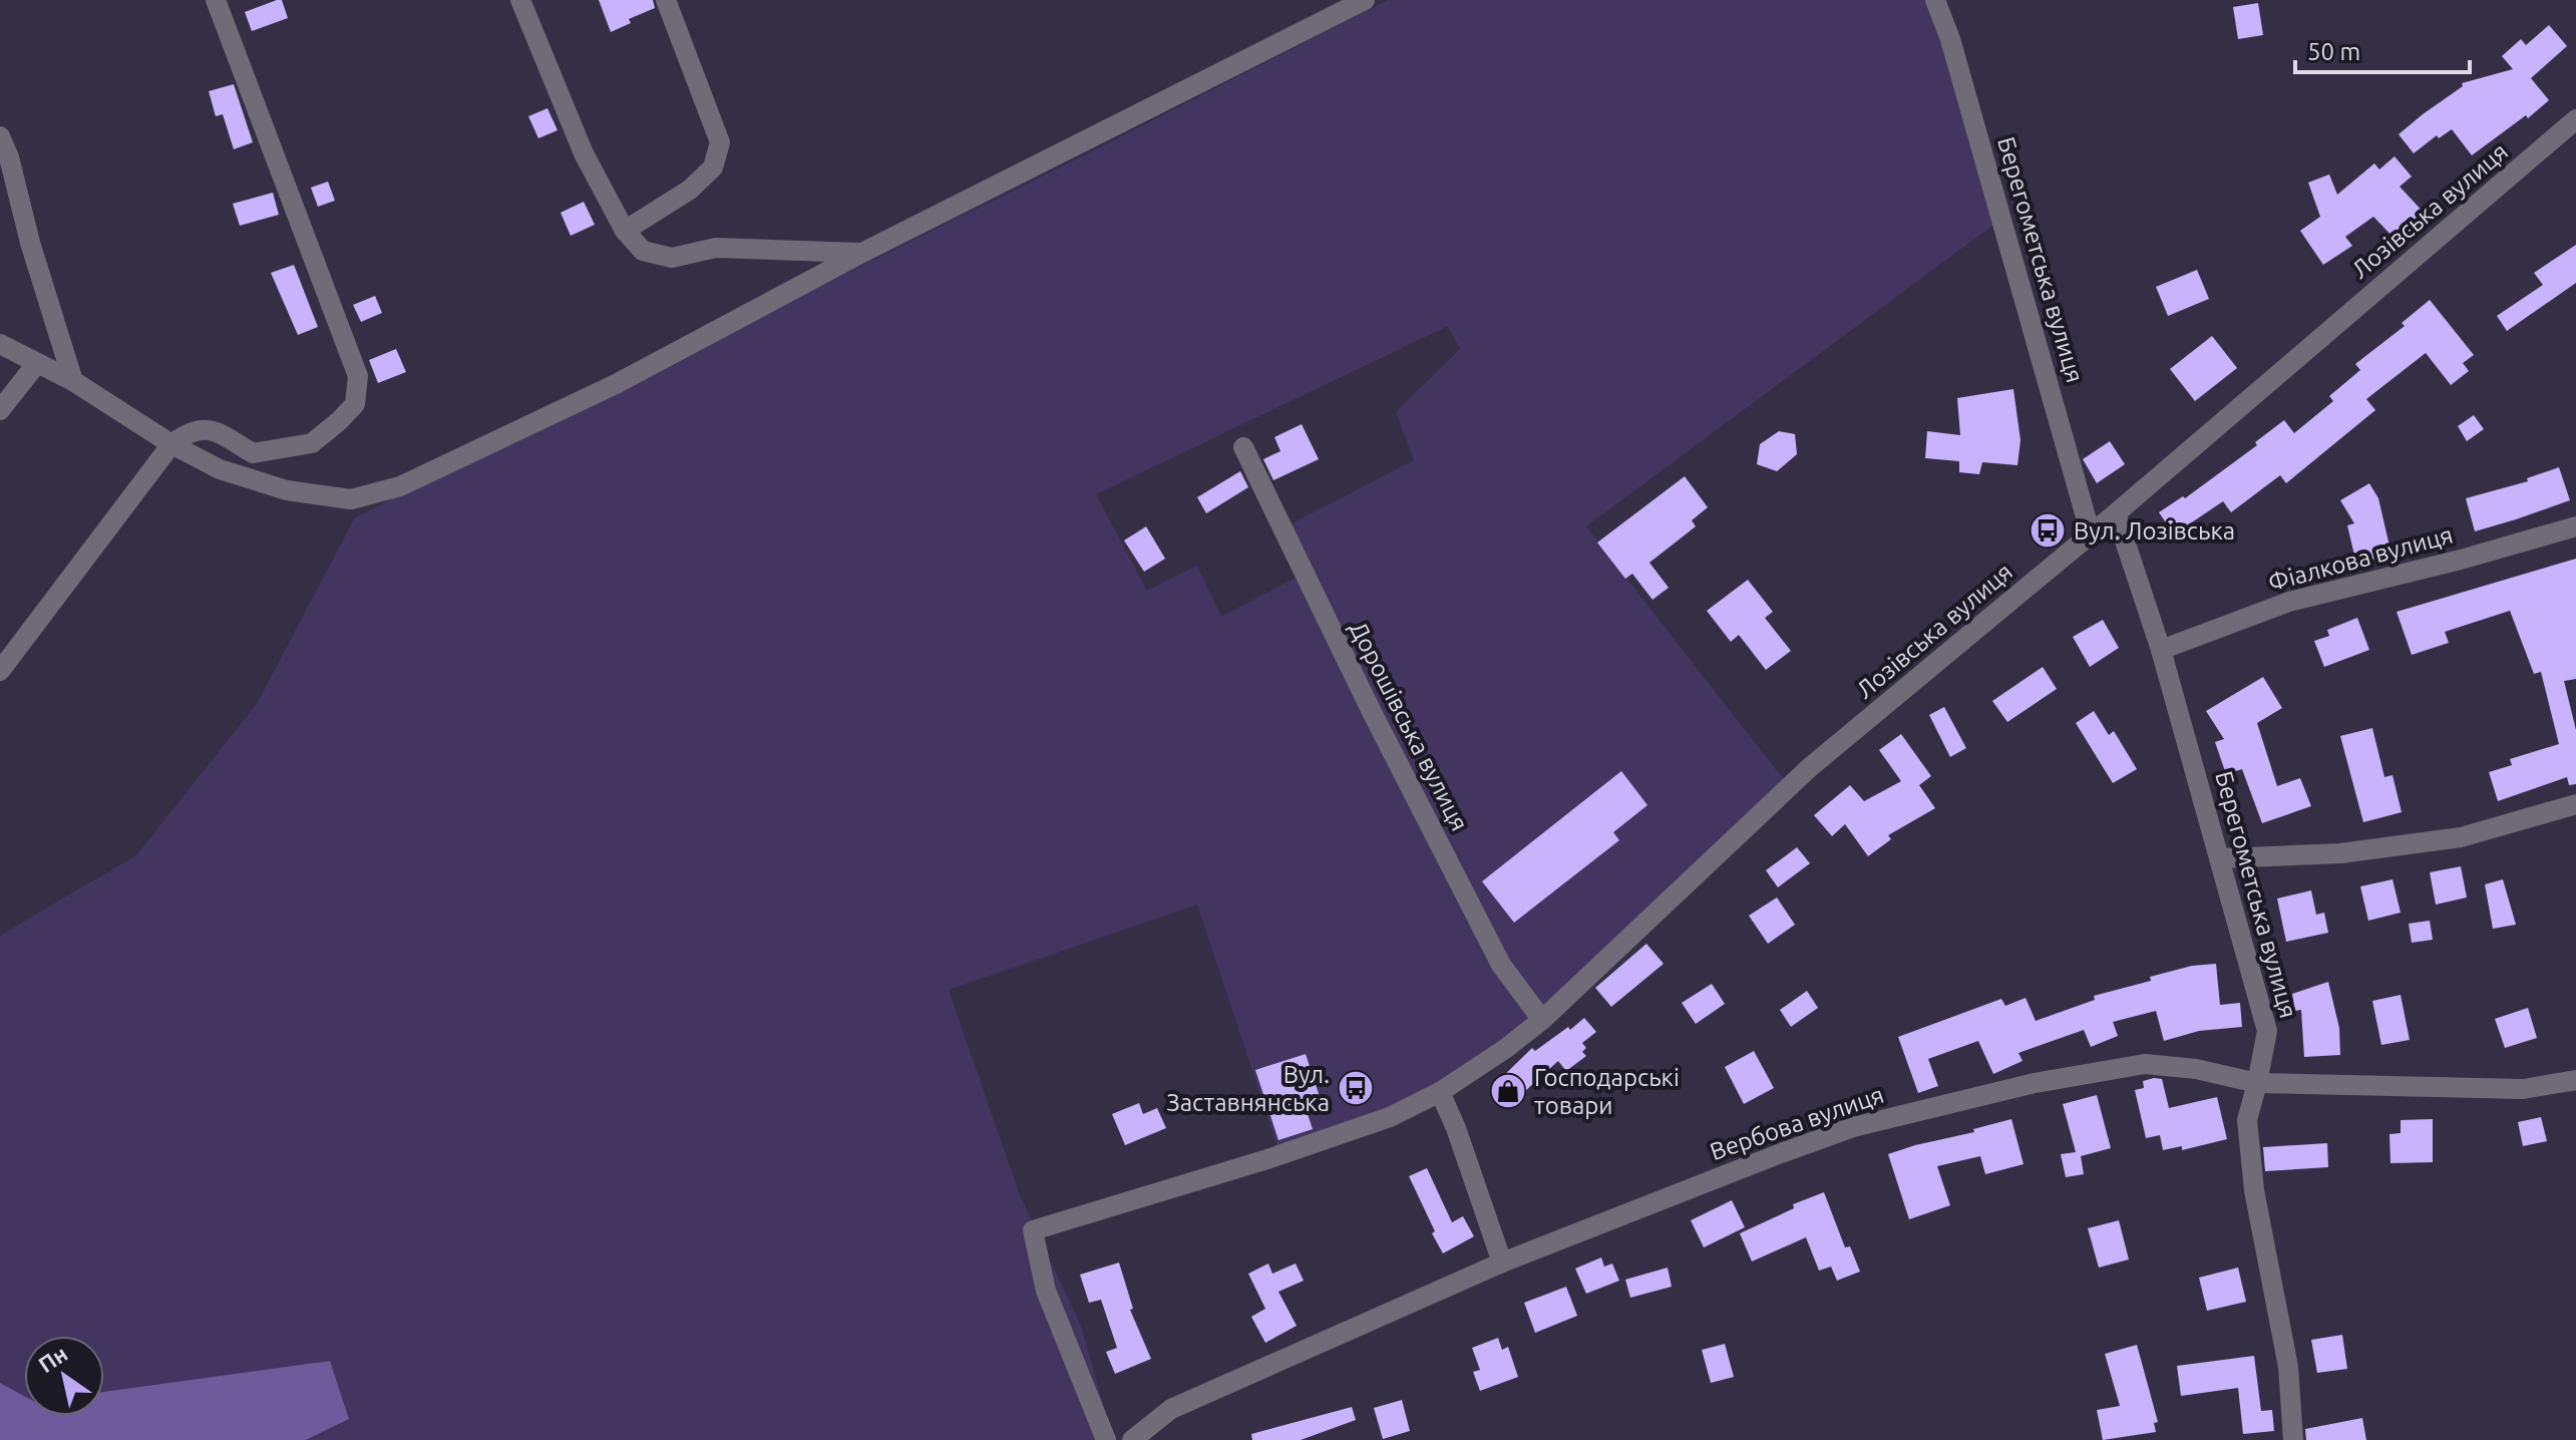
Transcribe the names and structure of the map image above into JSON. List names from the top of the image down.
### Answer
{
  "streets": {
    "street": [
      "Лозівська вулиця",
      "Берегометська вулиця",
      "Фіалкова вулиця",
      "Дорошівська вулиця",
      "Вербова вулиця"
    ]
  },
  "crossings": [
    ["Лозівська вулиця", "Берегометська вулиця"],
    ["Лозівська вулиця", "Дорошівська вулиця"],
    ["Берегометська вулиця", "Фіалкова вулиця"],
    ["Берегометська вулиця", "Вербова вулиця"]
  ],
  "places": {
    "bus stop": ["Вул. Лозівська", "Вул. Заставнянська"],
    "shop": ["Господарські товари"]
  },
  "scale_bar": "50 m",
  "north": "top left"
}
